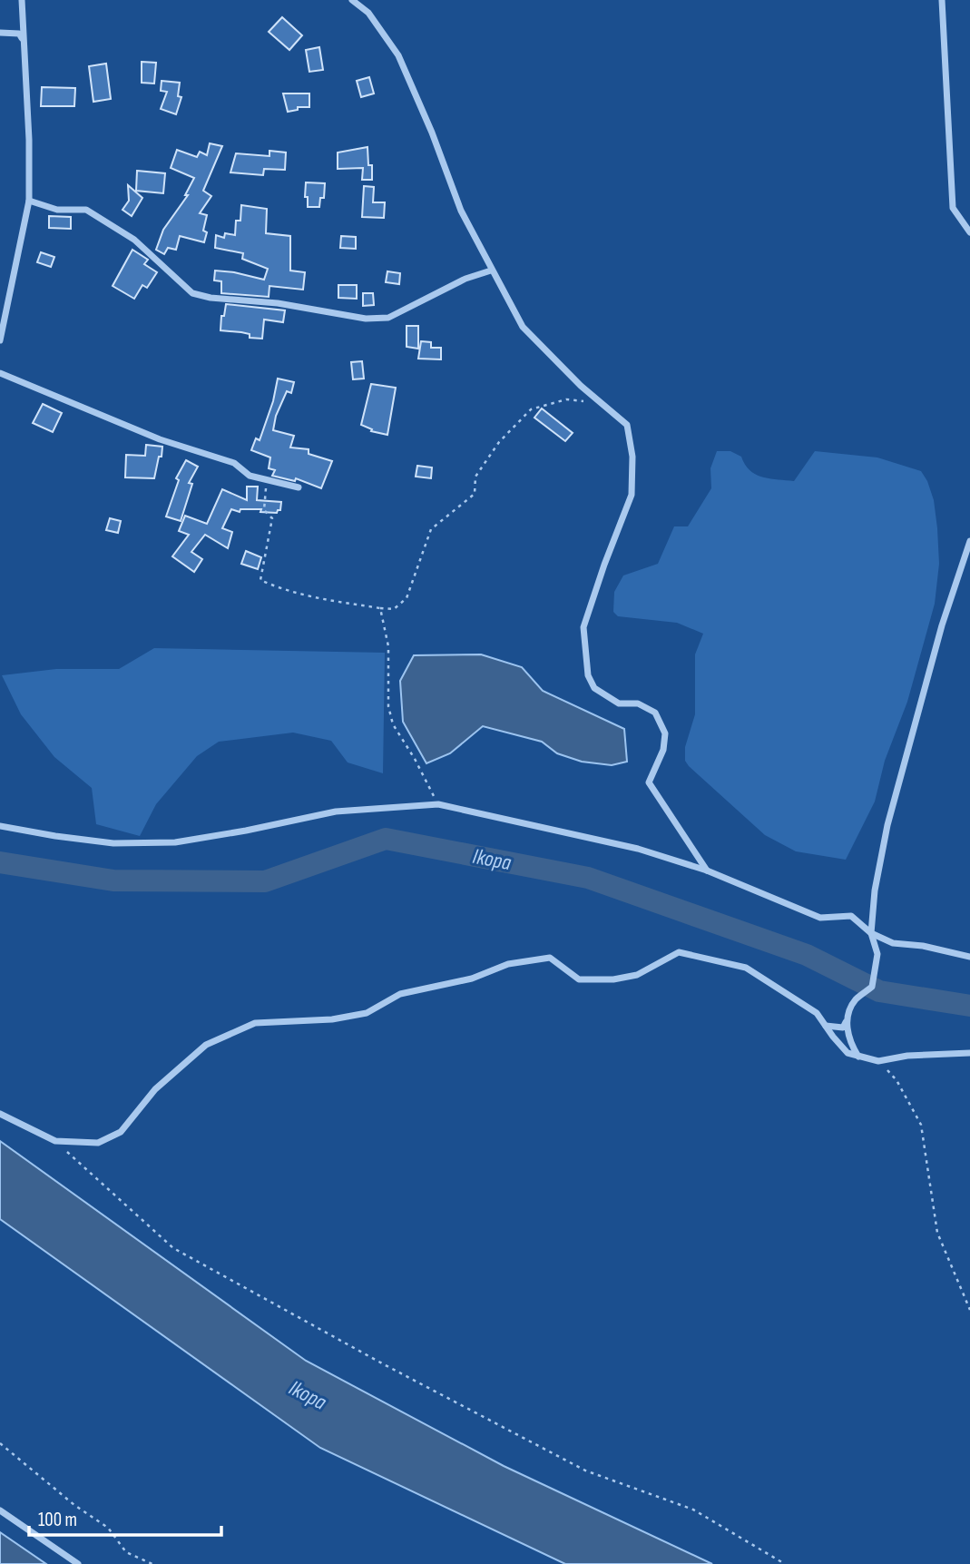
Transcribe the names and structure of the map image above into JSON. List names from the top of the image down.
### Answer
{
  "water": ["Ikopa"],
  "scale_bar": "100 m"
}
